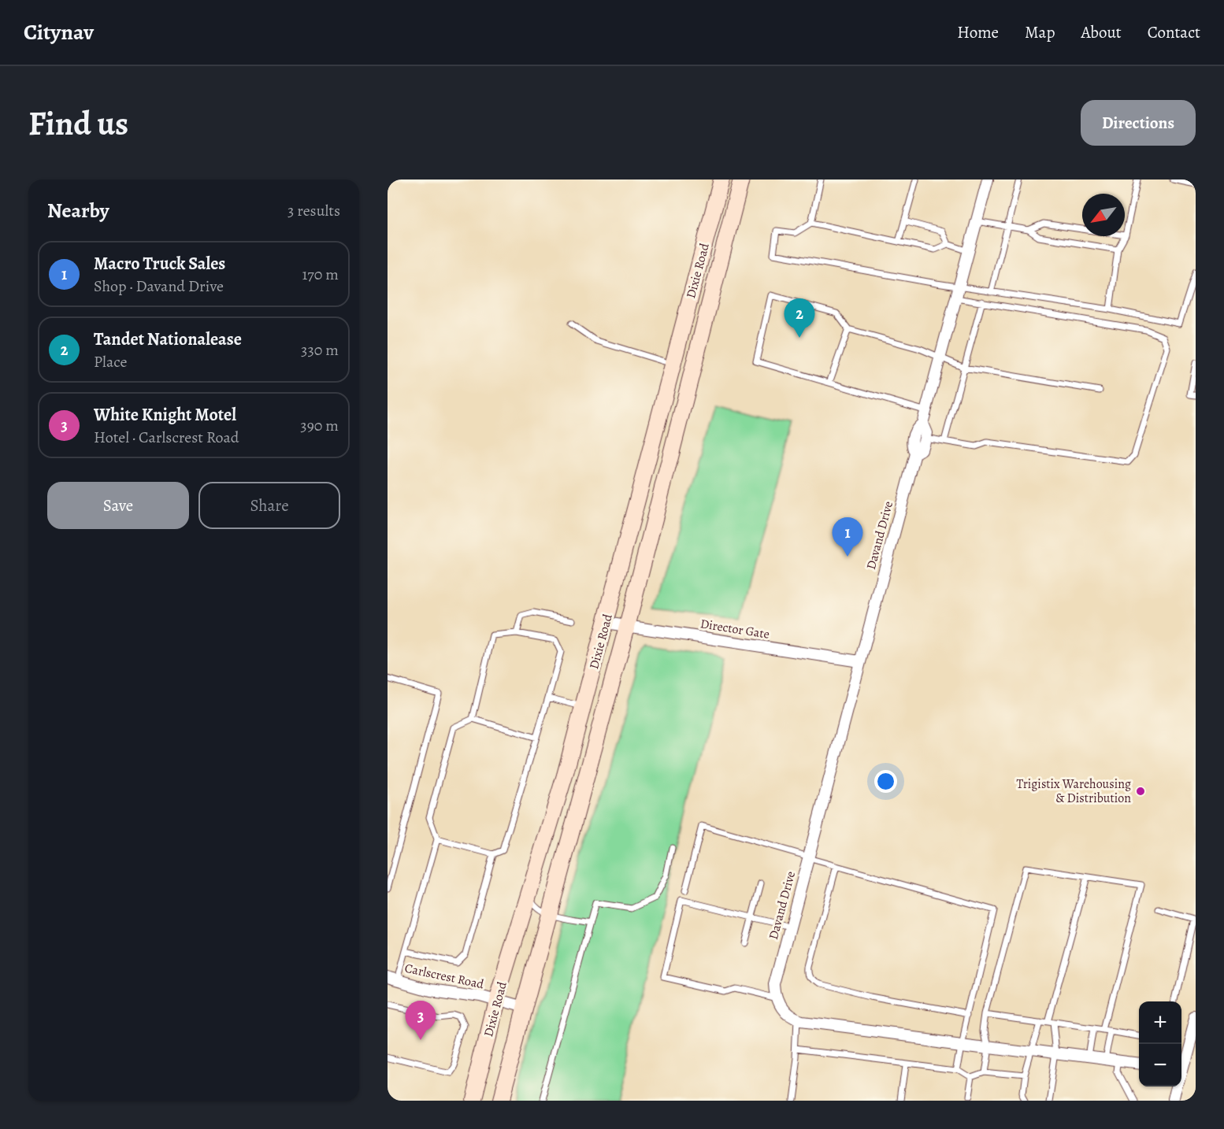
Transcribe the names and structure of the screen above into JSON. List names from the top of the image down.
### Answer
{
  "streets": {
    "main road": ["Dixie Road"],
    "street": ["Davand Drive", "Director Gate", "Carlscrest Road"]
  },
  "crossings": [
    ["Dixie Road", "Director Gate"],
    ["Dixie Road", "Carlscrest Road"],
    ["Davand Drive", "Director Gate"]
  ],
  "places": ["Trigistix Warehousing & Distribution"],
  "north": "bottom left",
  "page": {
    "header": "Citynav",
    "nav": [
      "Home",
      "Map",
      "About",
      "Contact"
    ],
    "buttons": [
      "Directions",
      ["Save", "Share"]
    ],
    "title": "Find us",
    "heading": ["Nearby", "3 results"],
    "list": [
      {
        "mark": "1",
        "name": "Macro Truck Sales",
        "note": "Shop · Davand Drive",
        "value": "170 m"
      },
      {
        "mark": "2",
        "name": "Tandet Nationalease",
        "note": "Place",
        "value": "330 m"
      },
      {
        "mark": "3",
        "name": "White Knight Motel",
        "note": "Hotel · Carlscrest Road",
        "value": "390 m"
      }
    ],
    "pins": ["2", "1", "3"],
    "map_buttons": ["+", "−"]
  }
}
